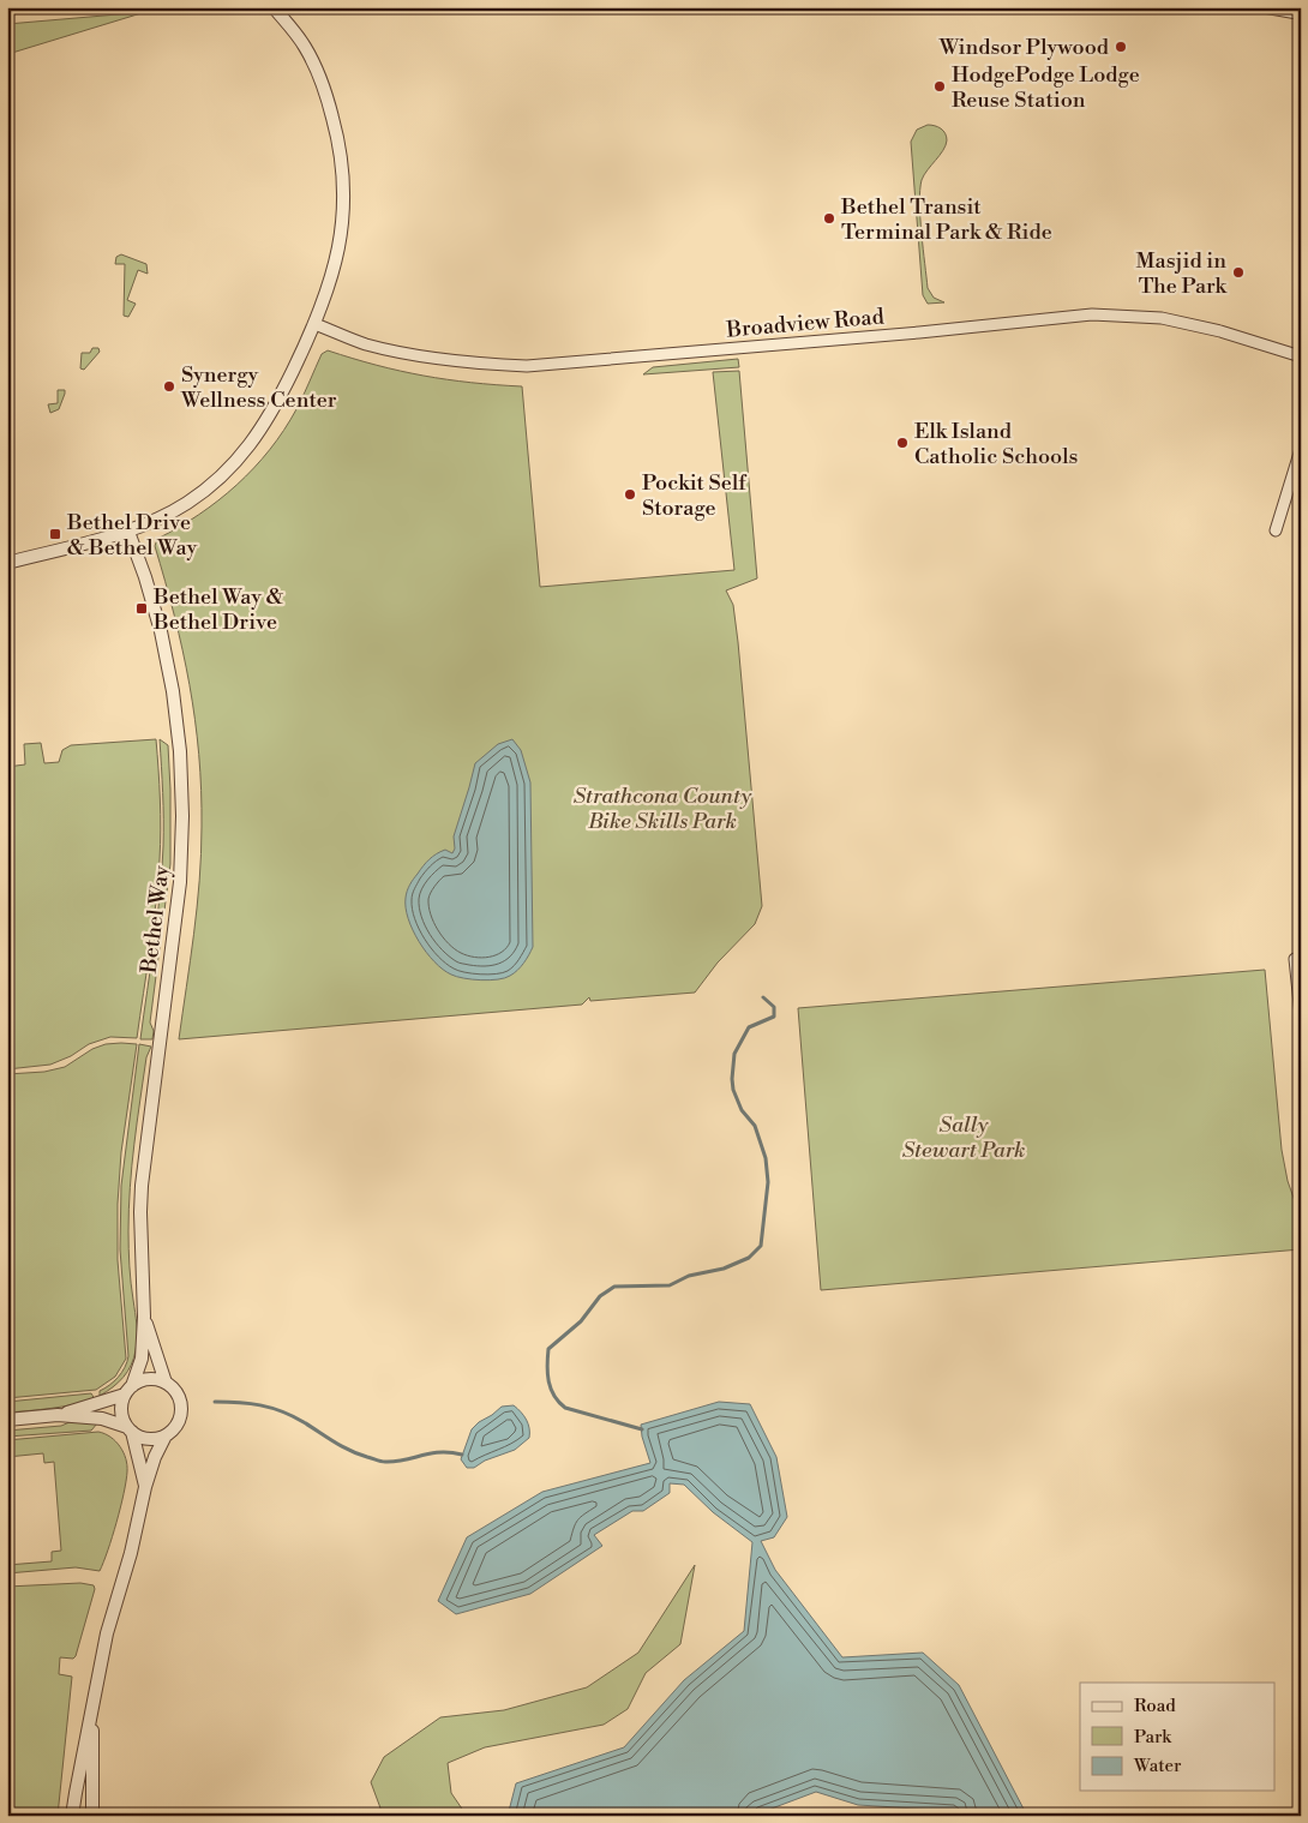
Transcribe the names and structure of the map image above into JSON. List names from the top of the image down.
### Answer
{
  "streets": {
    "street": ["Broadview Road", "Bethel Way"]
  },
  "parks": ["Strathcona County Bike Skills Park", "Sally Stewart Park"],
  "places": {
    "other": [
      "Windsor Plywood",
      "HodgePodge Lodge Reuse Station",
      "Bethel Transit Terminal Park & Ride",
      "Masjid in The Park",
      "Synergy Wellness Center",
      "Elk Island Catholic Schools",
      "Pockit Self Storage"
    ],
    "transit": ["Bethel Drive & Bethel Way", "Bethel Way & Bethel Drive"]
  },
  "legend": ["Road", "Park", "Water"]
}
